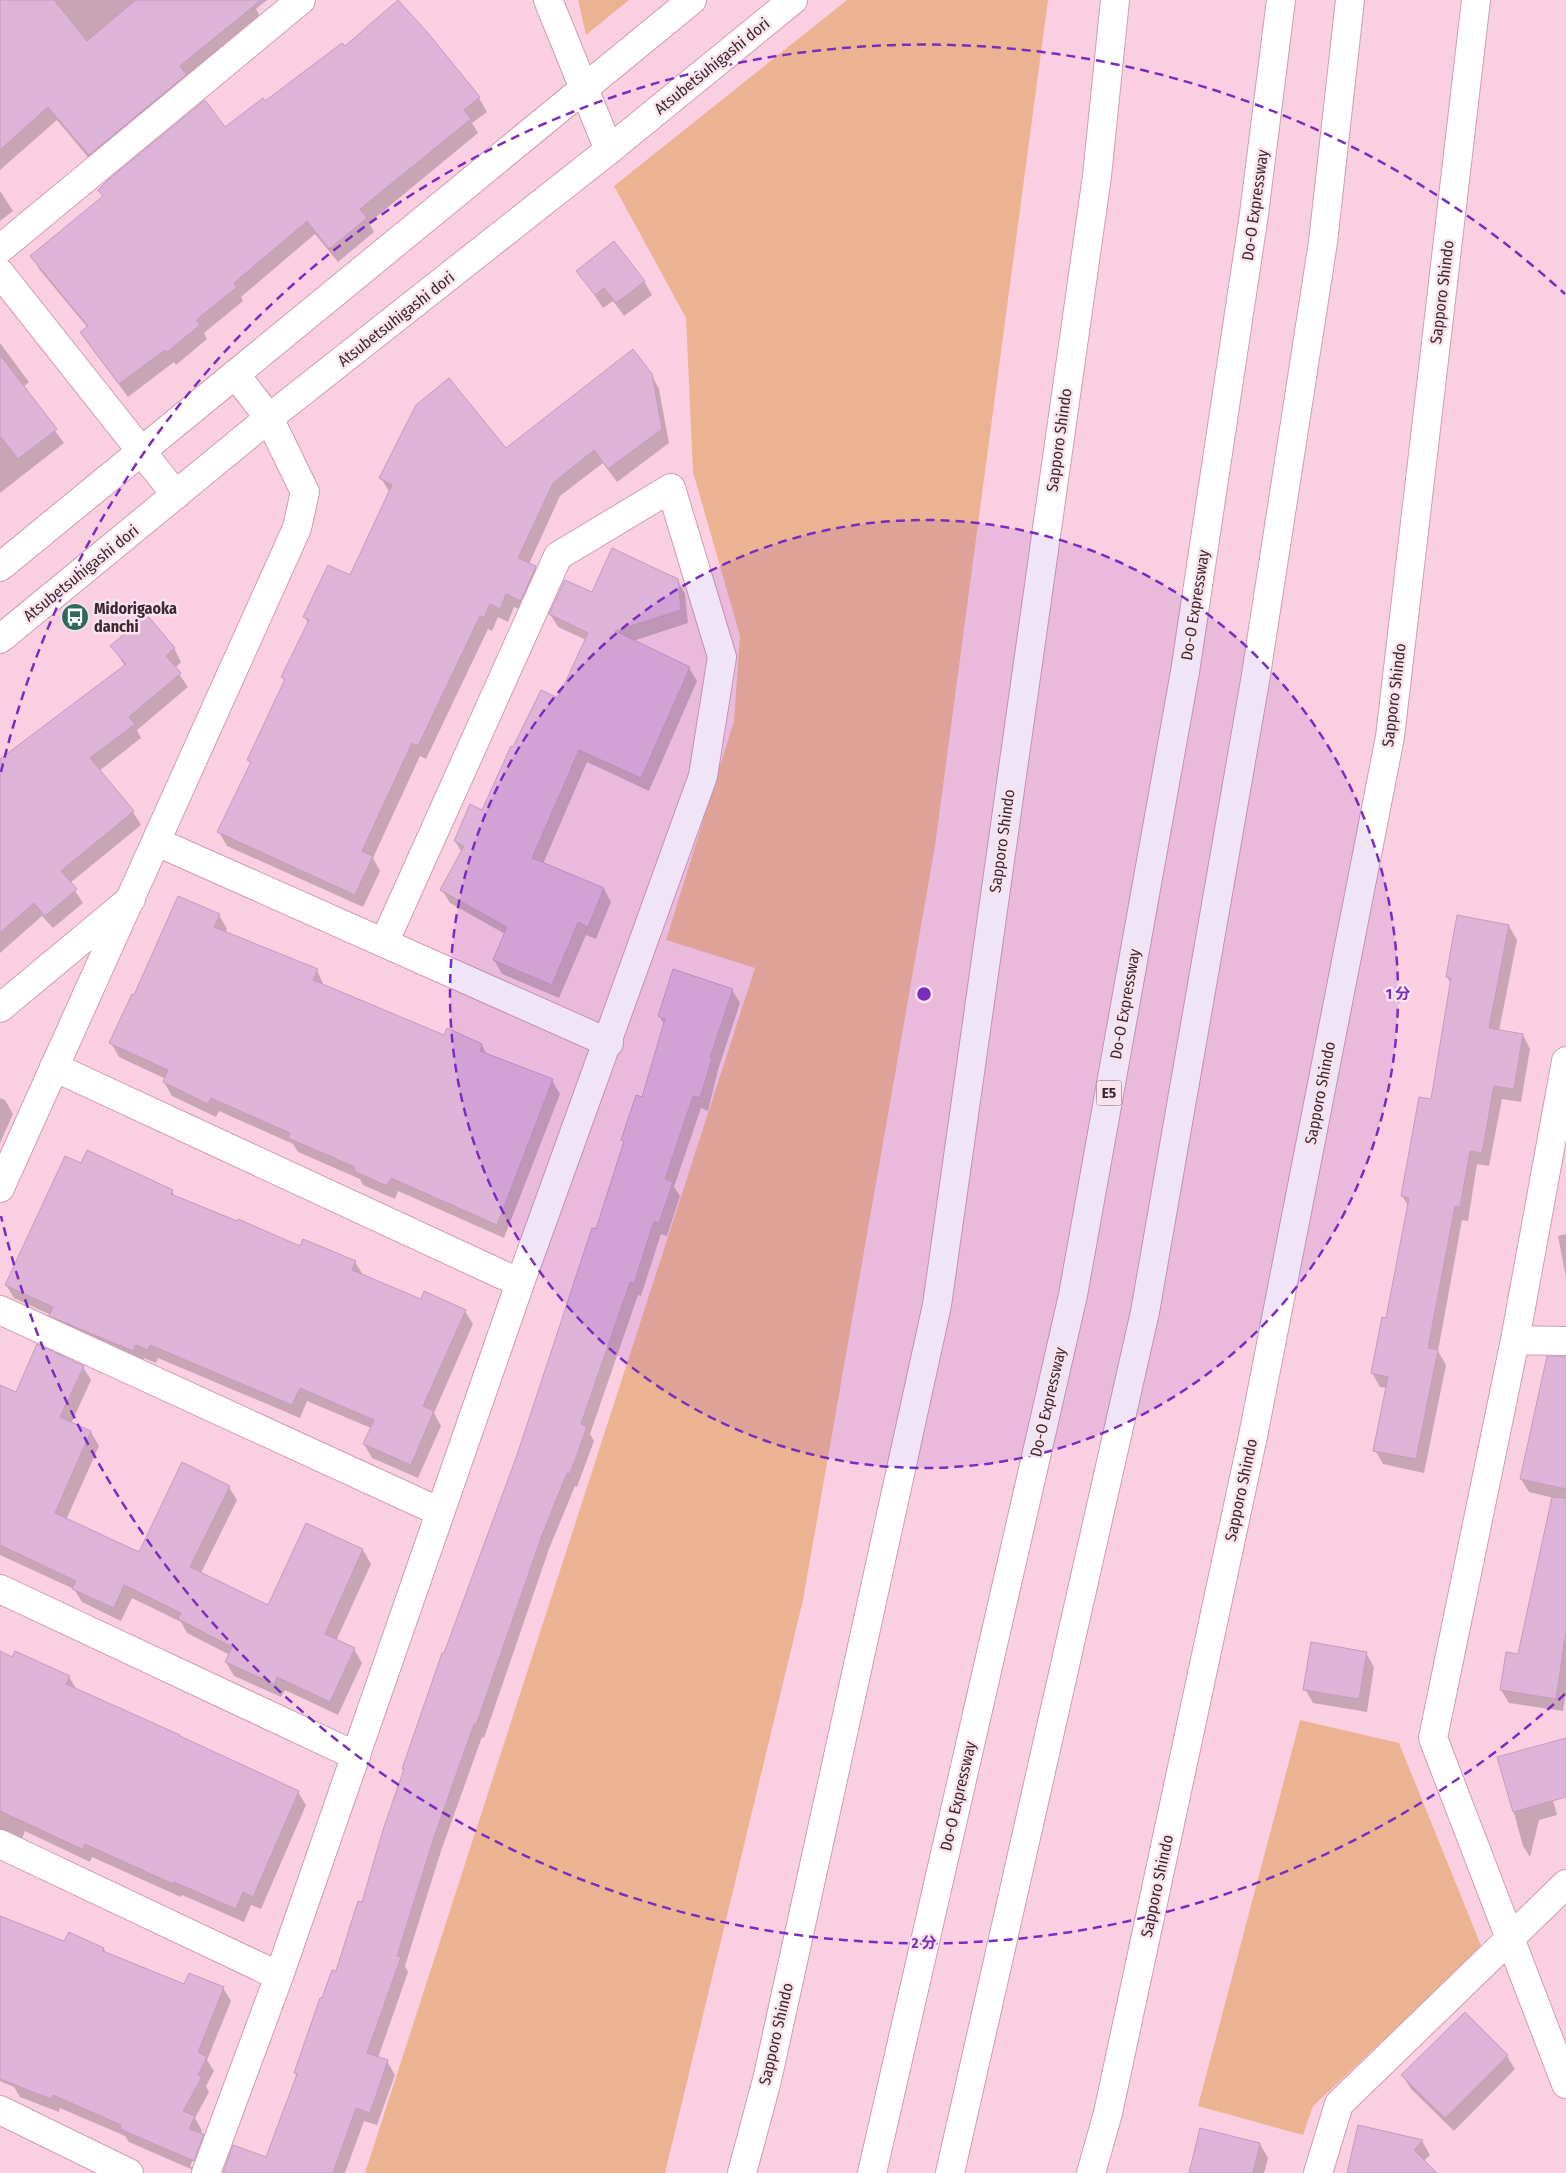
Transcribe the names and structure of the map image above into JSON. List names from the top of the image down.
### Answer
{
  "streets": {
    "main road": [
      "Atsubetsuhigashi dori",
      "Do-O Expressway",
      "Sapporo Shindo",
      "E5"
    ]
  },
  "places": {
    "bus stop": ["Midorigaoka danchi"]
  },
  "rings": ["1 分", "2 分"]
}
